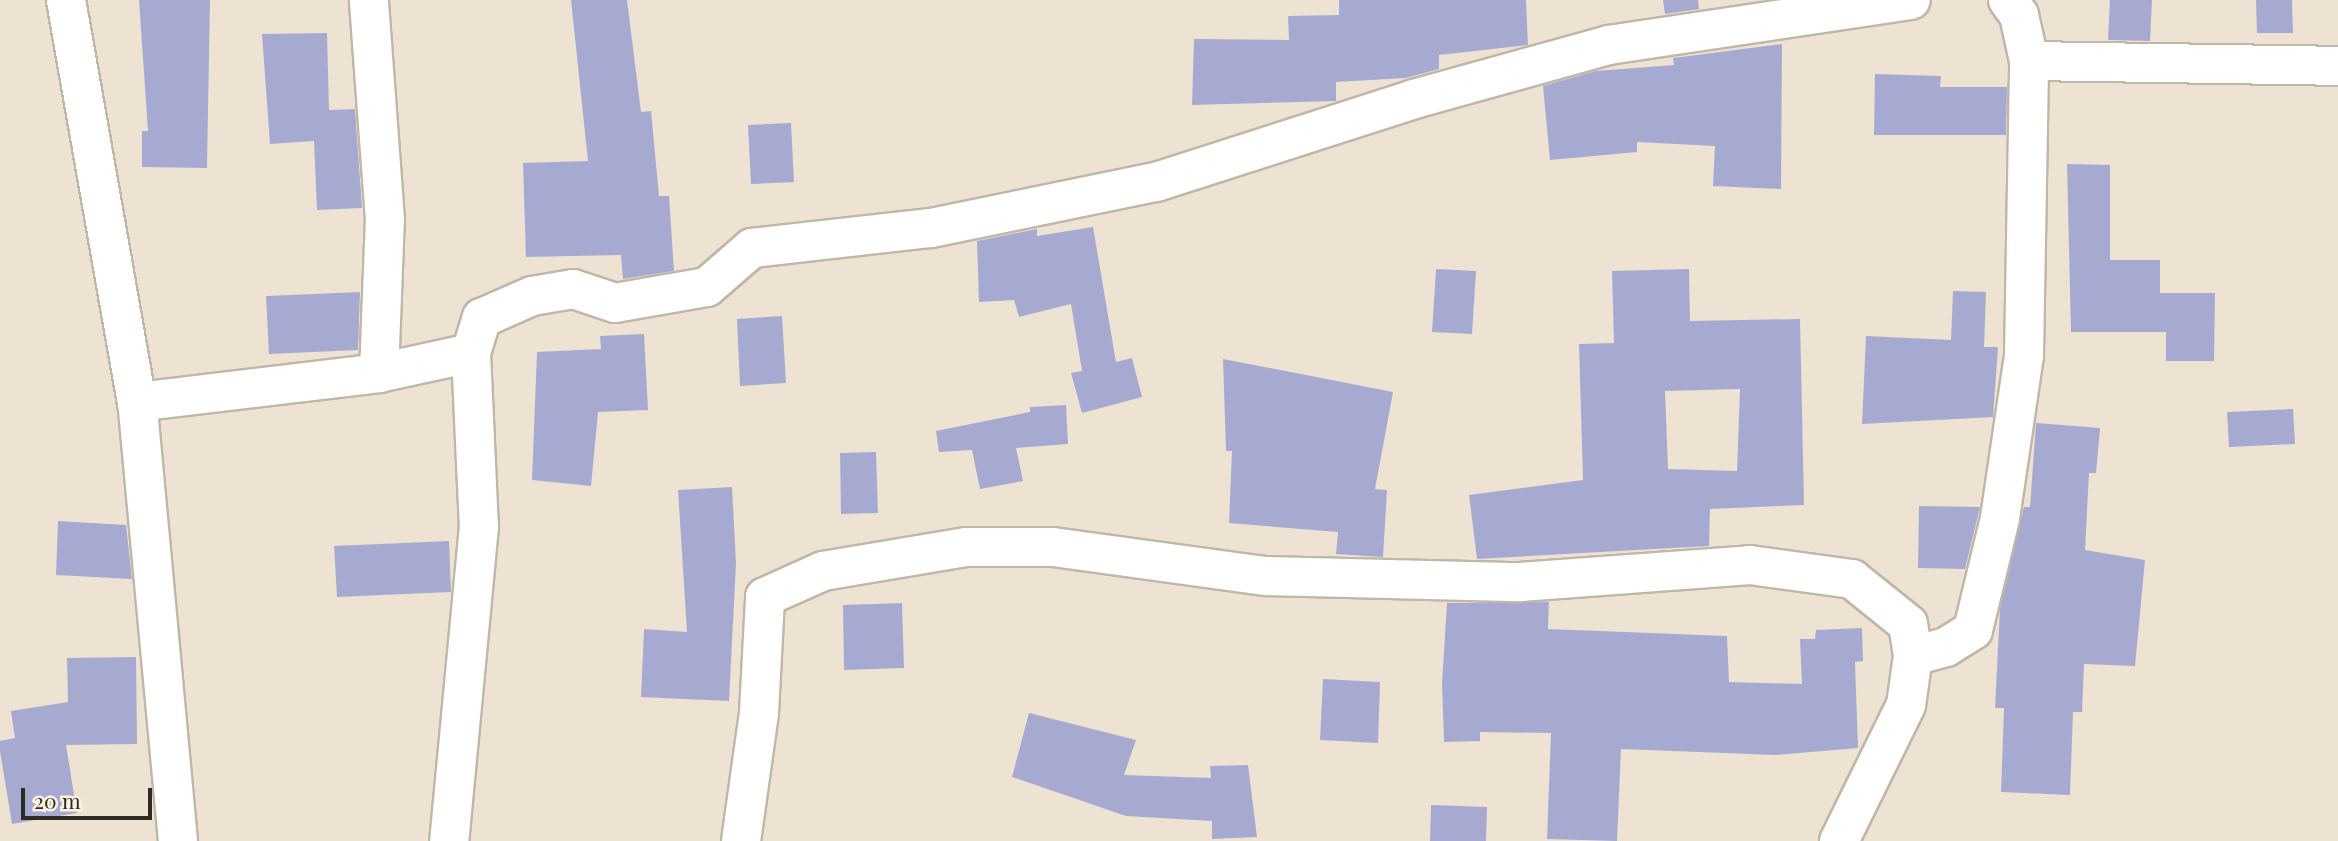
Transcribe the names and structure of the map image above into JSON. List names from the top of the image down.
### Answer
{
  "scale_bar": "20 m"
}
